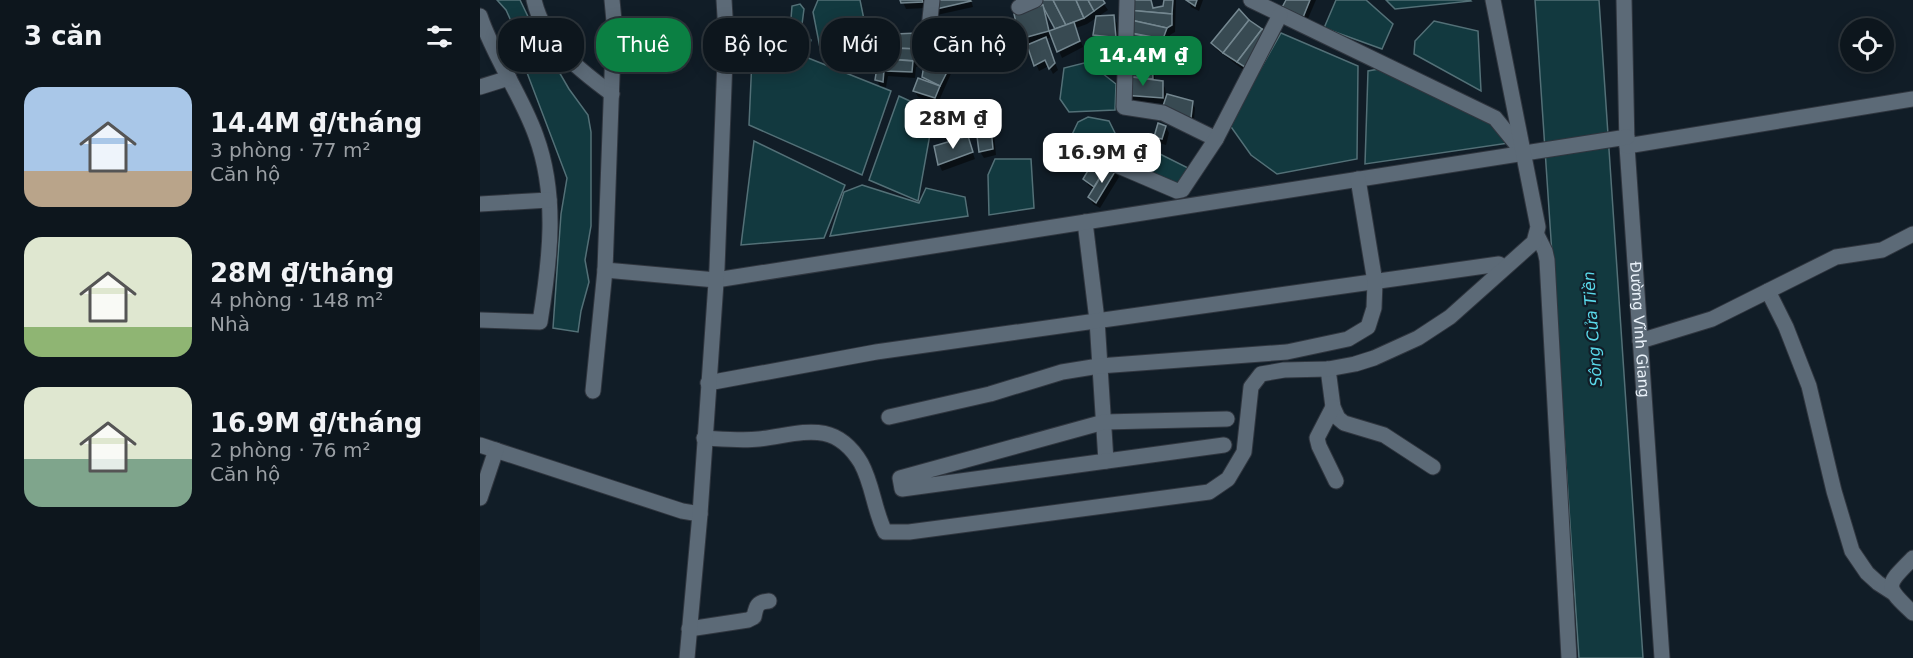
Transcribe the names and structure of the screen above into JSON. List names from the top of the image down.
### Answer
{
  "streets": {
    "street": ["Đường Vĩnh Giang"]
  },
  "water": ["Sông Cửa Tiền"],
  "page": {
    "heading": "3 căn",
    "chip": [
      "Mua",
      "Thuê",
      "Bộ lọc",
      "Mới",
      "Căn hộ"
    ],
    "price": ["14.4M ₫", "28M ₫", "16.9M ₫"],
    "list": [
      {
        "name": "14.4M ₫/tháng",
        "note": "3 phòng · 77 m² · Căn hộ"
      },
      {
        "name": "28M ₫/tháng",
        "note": "4 phòng · 148 m² · Nhà"
      },
      {
        "name": "16.9M ₫/tháng",
        "note": "2 phòng · 76 m² · Căn hộ"
      }
    ]
  }
}
